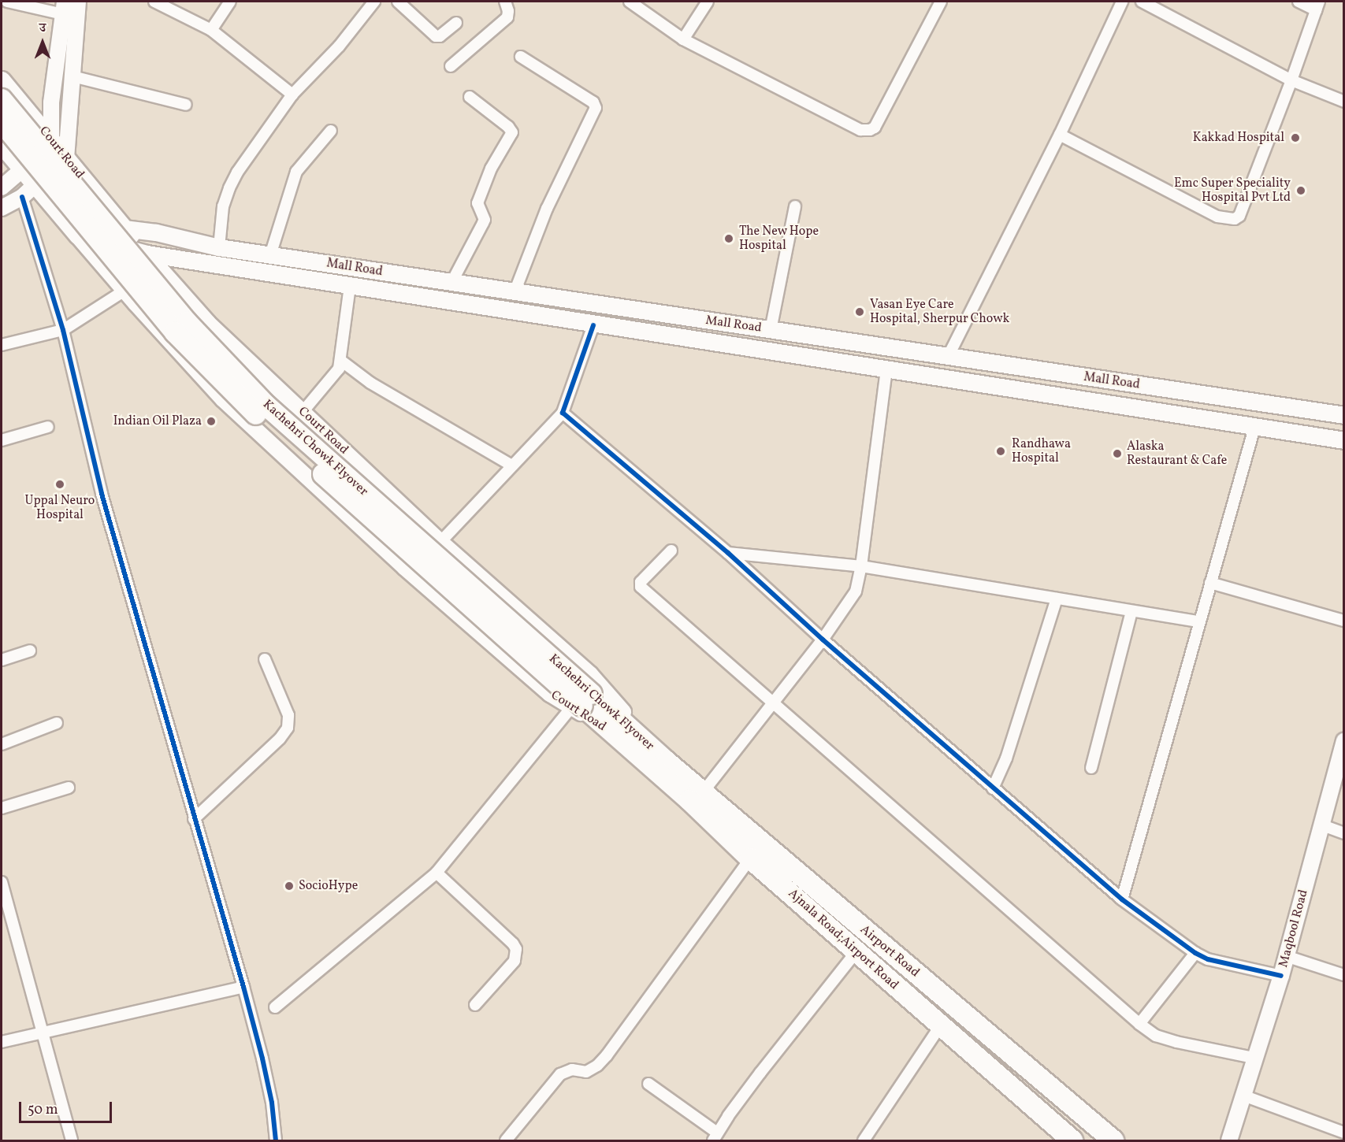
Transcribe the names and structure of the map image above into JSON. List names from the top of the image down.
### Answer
{
  "streets": {
    "highway": ["Kachehri Chowk Flyover", "Ajnala Road;Airport Road", "Airport Road"],
    "main road": ["Court Road", "Mall Road", "Maqbool Road"]
  },
  "crossings": [
    ["Court Road", "Mall Road"],
    ["Court Road", "Kachehri Chowk Flyover"],
    ["Court Road", "Airport Road"],
    ["Kachehri Chowk Flyover", "Ajnala Road;Airport Road"],
    ["Kachehri Chowk Flyover", "Airport Road"]
  ],
  "places": [
    "Kakkad Hospital",
    "Emc Super Speciality Hospital Pvt Ltd",
    "The New Hope Hospital",
    "Vasan Eye Care Hospital, Sherpur Chowk",
    "Indian Oil Plaza",
    "Randhawa Hospital",
    "Alaska Restaurant & Cafe",
    "Uppal Neuro Hospital",
    "SocioHype"
  ],
  "scale_bar": "50 m",
  "north": "top"
}
